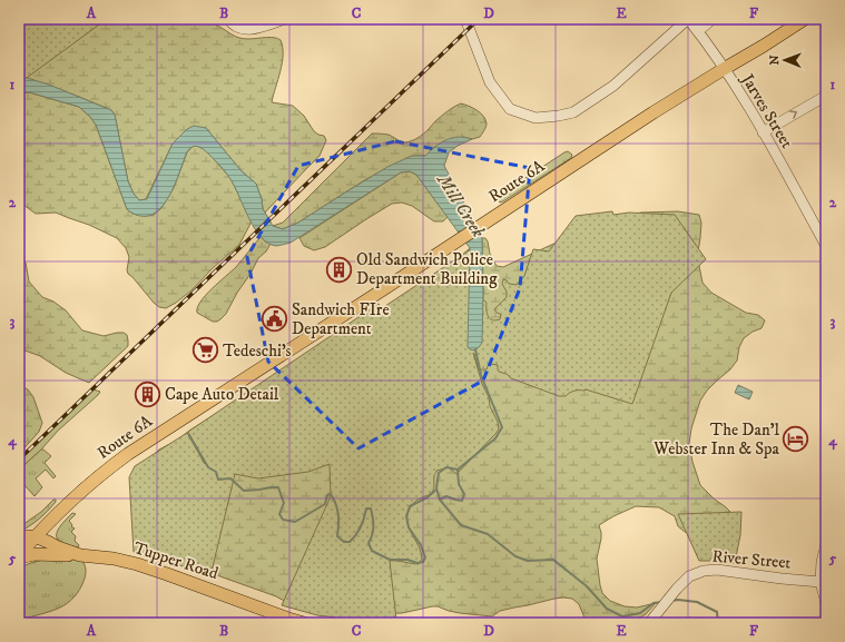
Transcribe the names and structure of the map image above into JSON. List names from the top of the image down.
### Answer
{
  "streets": {
    "main road": ["Route 6A", "Tupper Road"],
    "street": ["Jarves Street", "River Street"]
  },
  "crossings": [
    ["Jarves Street", "Route 6A"],
    ["Route 6A", "Tupper Road"]
  ],
  "water": ["Mill Creek"],
  "places": {
    "building": ["Old Sandwich Police Department Building", "Cape Auto Detail"],
    "public building": ["Sandwich FIre Department"],
    "supermarket": ["Tedeschi's"],
    "hotel": ["The Dan'l Webster Inn & Spa"]
  },
  "north": "left",
  "grid": {
    "columns": [
      "A",
      "B",
      "C",
      "D",
      "E",
      "F"
    ],
    "rows": [
      "1",
      "2",
      "3",
      "4",
      "5"
    ]
  }
}
